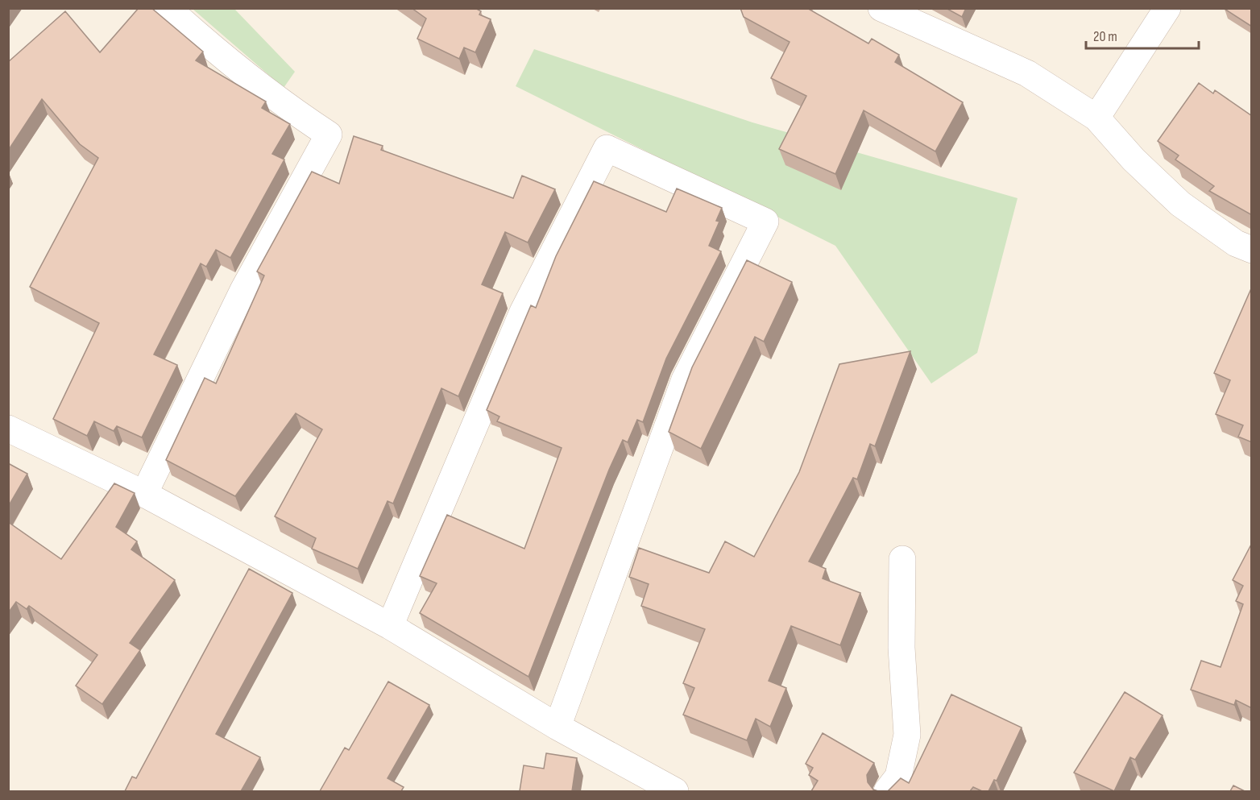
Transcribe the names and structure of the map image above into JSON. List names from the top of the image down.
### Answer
{
  "scale_bar": "20 m"
}
